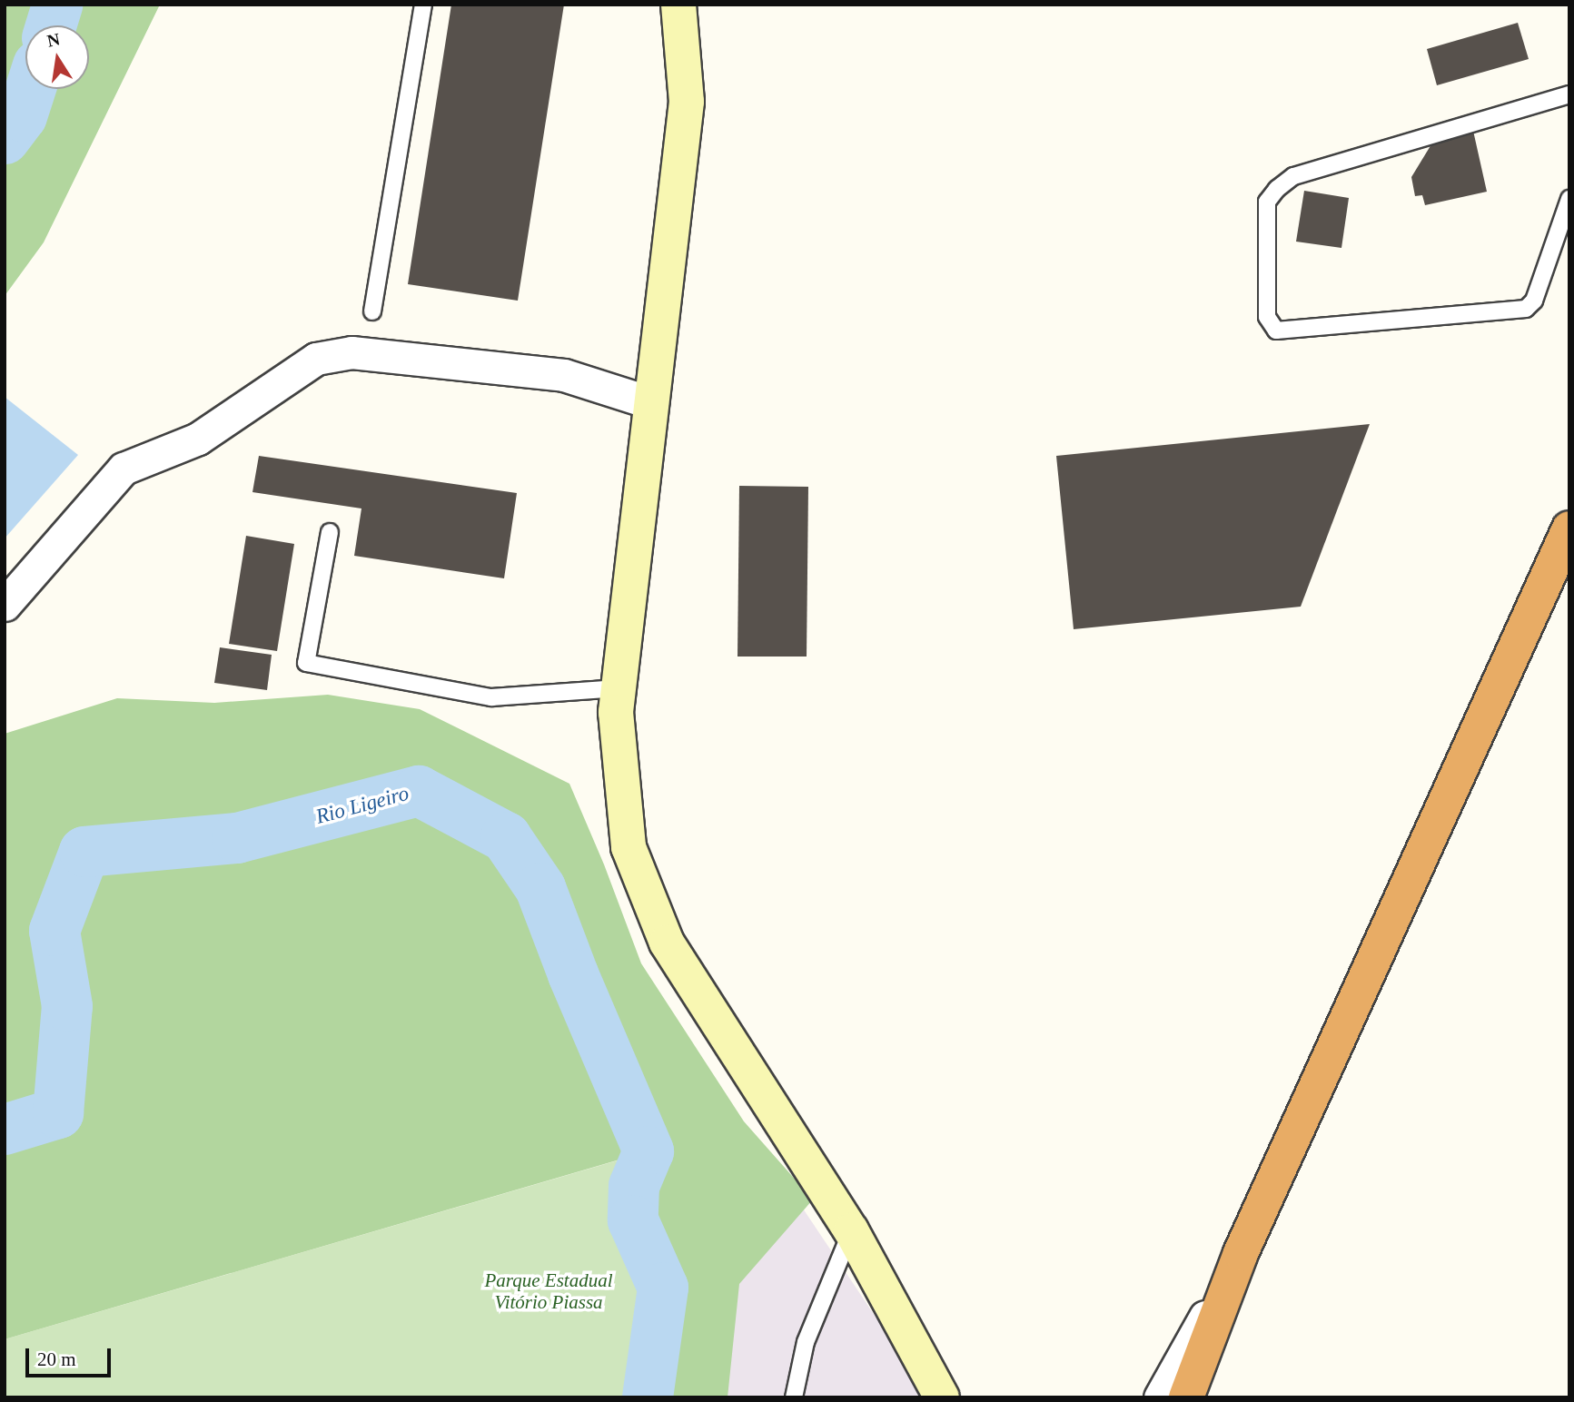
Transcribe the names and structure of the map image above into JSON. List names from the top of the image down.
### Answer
{
  "water": ["Rio Ligeiro"],
  "parks": ["Parque Estadual Vitório Piassa"],
  "scale_bar": "20 m",
  "north": "top"
}
